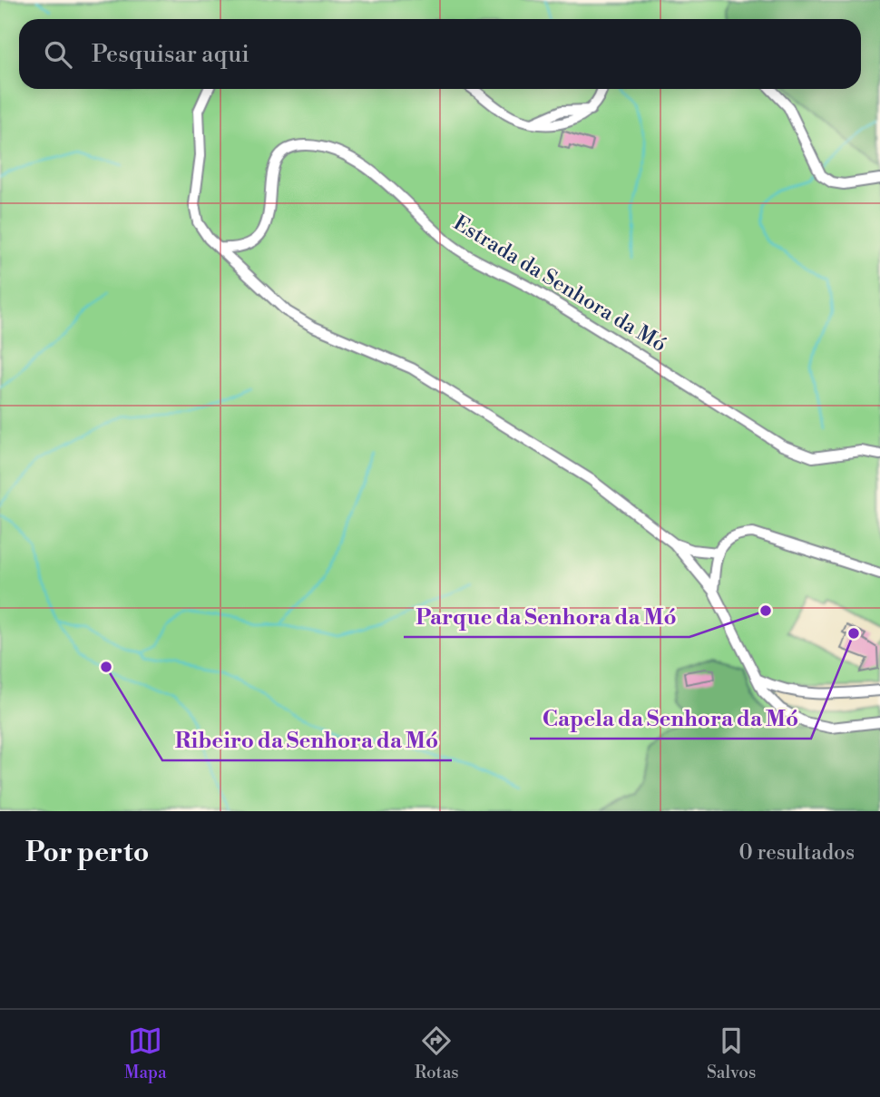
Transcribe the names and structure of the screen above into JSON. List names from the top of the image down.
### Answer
{
  "streets": {
    "street": ["Estrada da Senhora da Mó"]
  },
  "places": ["Parque da Senhora da Mó", "Capela da Senhora da Mó", "Ribeiro da Senhora da Mó"],
  "page": {
    "search": "Pesquisar aqui",
    "heading": ["Por perto", "0 resultados"],
    "nav": ["Mapa", "Rotas", "Salvos"]
  }
}
